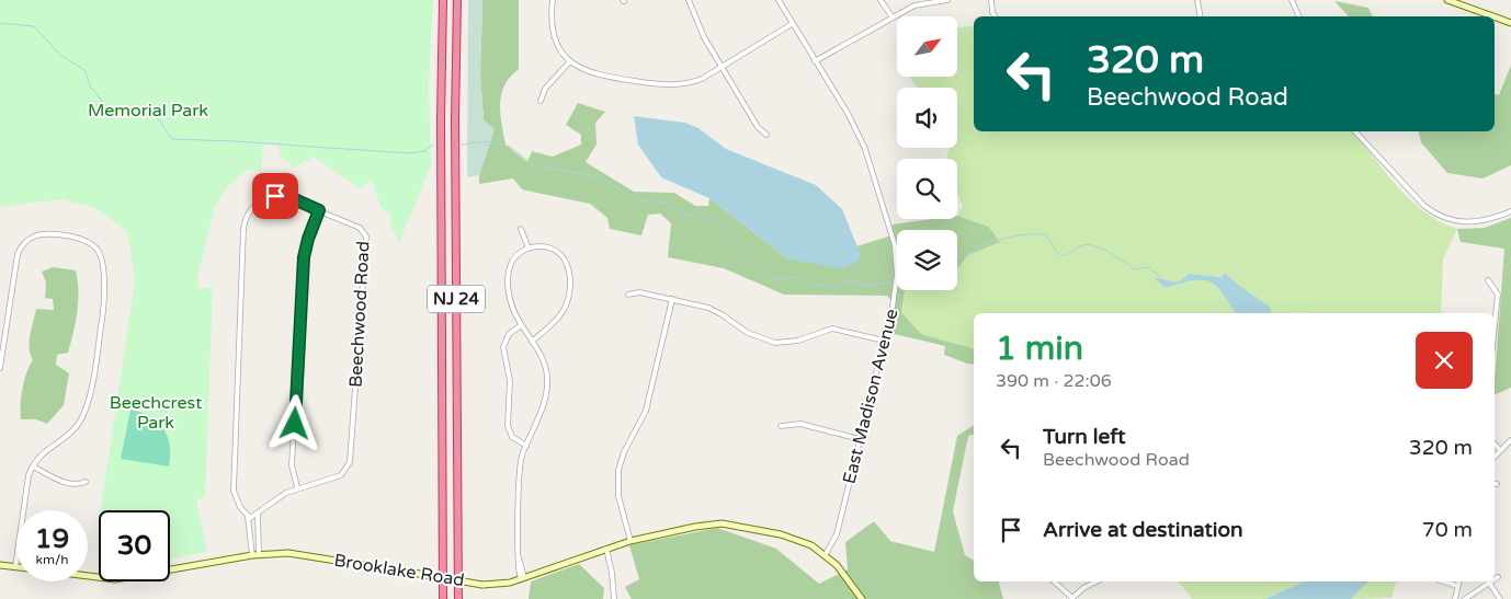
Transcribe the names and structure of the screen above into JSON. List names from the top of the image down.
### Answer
{
  "streets": {
    "highway": ["NJ 24"],
    "street": ["Beechwood Road", "East Madison Avenue", "Brooklake Road"]
  },
  "crossings": [
    ["Beechwood Road", "Brooklake Road"],
    ["East Madison Avenue", "Brooklake Road"]
  ],
  "parks": ["Memorial Park", "Beechcrest Park"],
  "north": "top right",
  "page": {
    "turn": ["320 m", "Beechwood Road"],
    "heading": ["1 min", "390 m · 22:06"],
    "list": [
      {
        "name": "Turn left",
        "note": "Beechwood Road",
        "value": "320 m"
      },
      {
        "name": "Arrive at destination",
        "value": "70 m"
      }
    ],
    "speed": "19 km/h",
    "limit": "30"
  }
}
